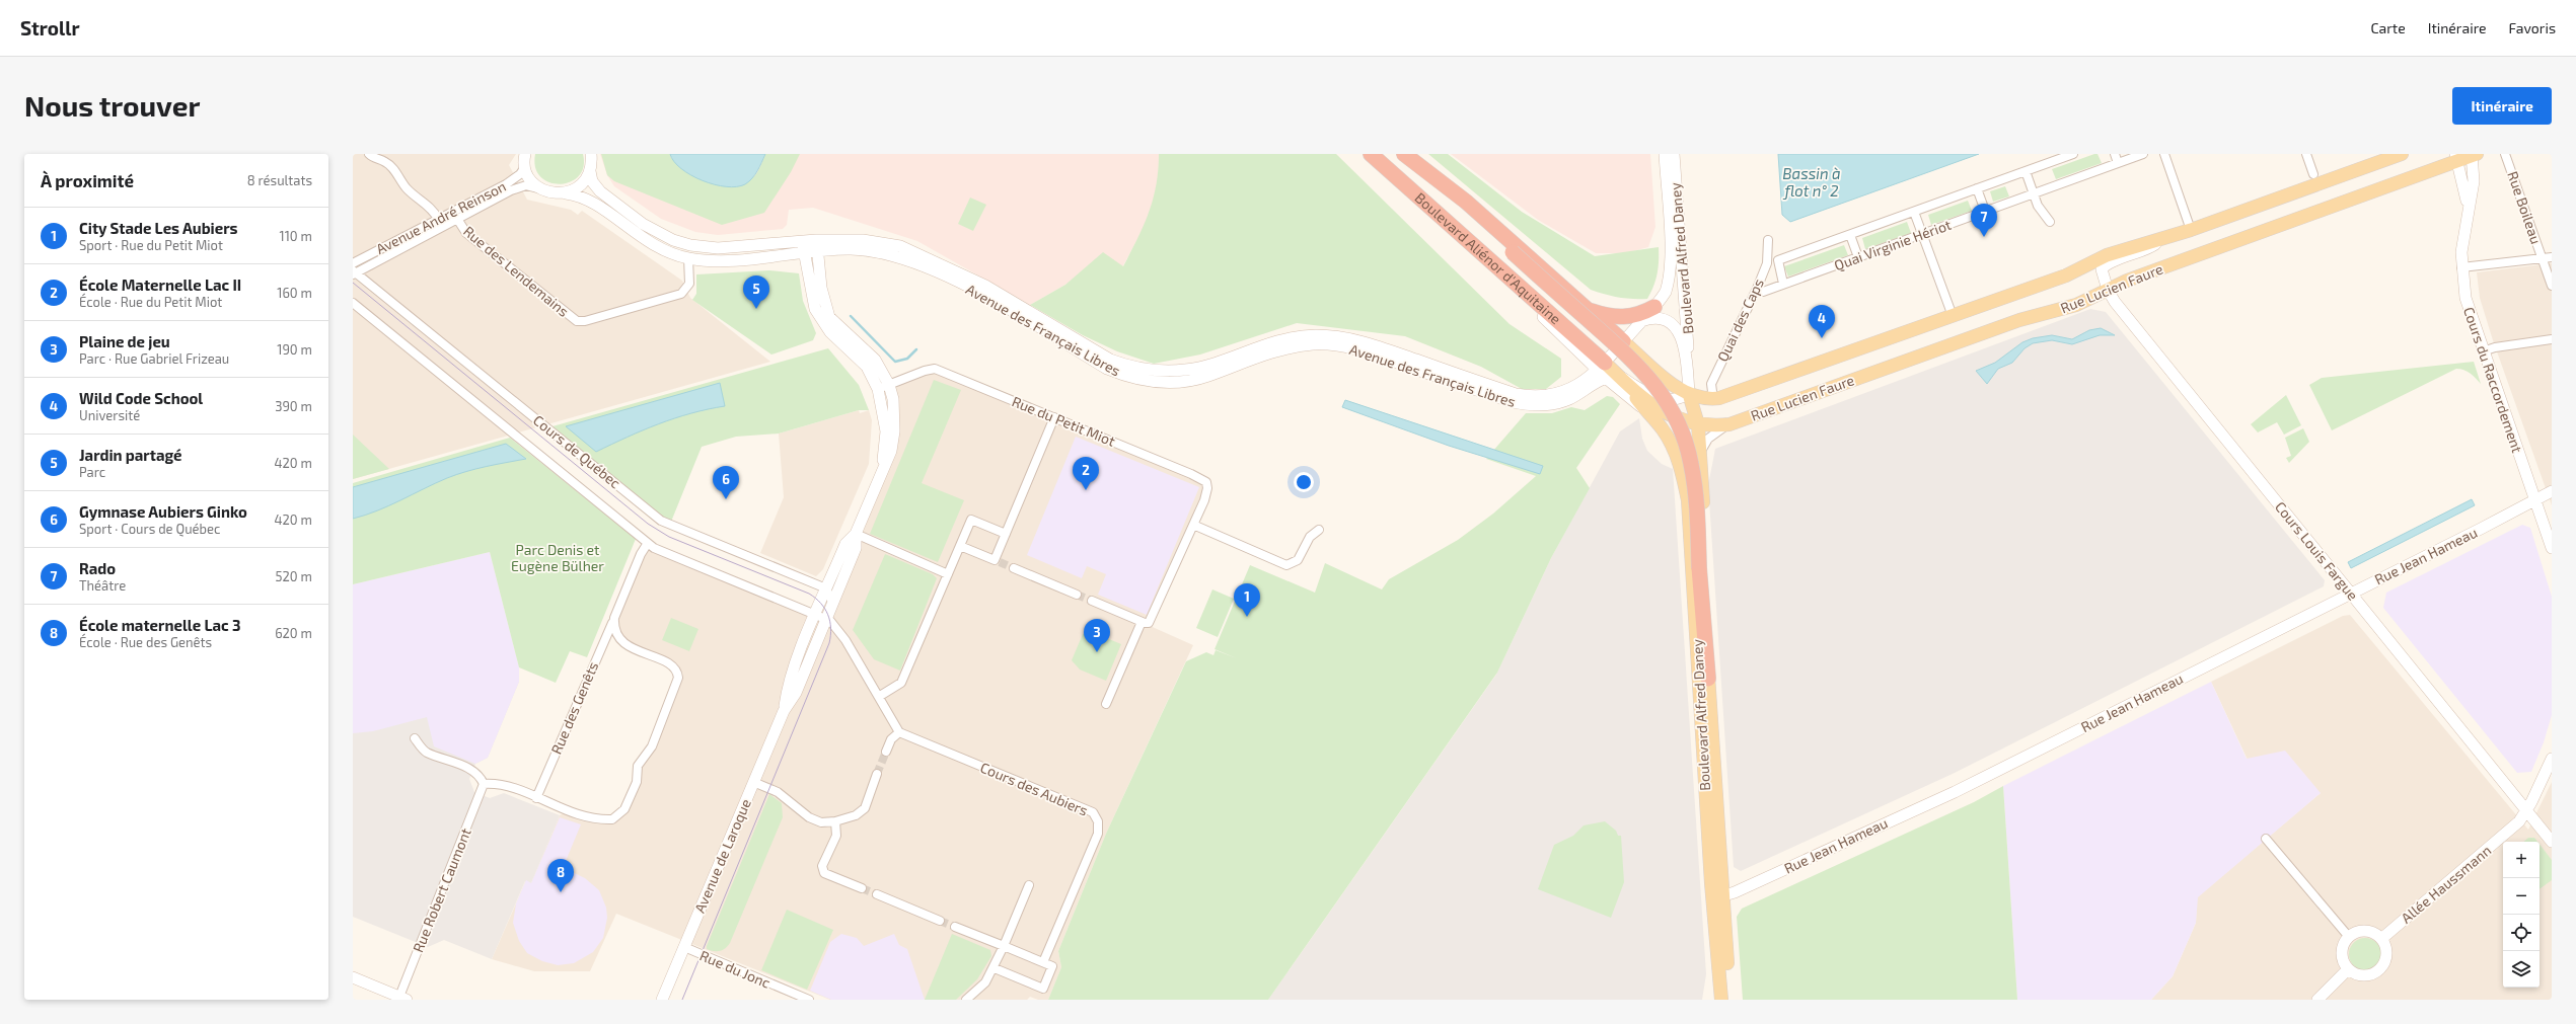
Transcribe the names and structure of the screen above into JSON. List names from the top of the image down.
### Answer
{
  "streets": {
    "highway": ["Boulevard Aliénor d'Aquitaine"],
    "main road": ["Boulevard Alfred Daney", "Rue Lucien Faure"],
    "street": [
      "Rue Boileau",
      "Avenue André Reinson",
      "Quai Virginie Hériot",
      "Rue des Lendemains",
      "Quai des Caps",
      "Avenue des Français Libres",
      "Cours du Raccordement",
      "Rue du Petit Miot",
      "Cours de Québec",
      "Cours Louis Fargue",
      "Rue Jean Hameau",
      "Rue des Genêts",
      "Cours des Aubiers",
      "Avenue de Laroque",
      "Allée Haussmann",
      "Rue Robert Caumont",
      "Rue du Jonc"
    ]
  },
  "crossings": [
    ["Avenue André Reinson", "Rue des Lendemains"],
    ["Avenue André Reinson", "Avenue des Français Libres"],
    ["Avenue André Reinson", "Cours de Québec"],
    ["Quai Virginie Hériot", "Quai des Caps"],
    ["Boulevard Aliénor d'Aquitaine", "Boulevard Alfred Daney"],
    ["Boulevard Aliénor d'Aquitaine", "Rue Lucien Faure"],
    ["Boulevard Aliénor d'Aquitaine", "Avenue des Français Libres"],
    ["Boulevard Alfred Daney", "Rue Lucien Faure"],
    ["Boulevard Alfred Daney", "Avenue des Français Libres"],
    ["Boulevard Alfred Daney", "Rue Jean Hameau"],
    ["Rue des Lendemains", "Avenue des Français Libres"],
    ["Rue Lucien Faure", "Quai des Caps"],
    ["Rue Lucien Faure", "Avenue des Français Libres"],
    ["Rue Lucien Faure", "Cours du Raccordement"],
    ["Rue Lucien Faure", "Cours Louis Fargue"],
    ["Avenue des Français Libres", "Avenue de Laroque"],
    ["Cours du Raccordement", "Rue Jean Hameau"],
    ["Rue du Petit Miot", "Avenue de Laroque"],
    ["Cours de Québec", "Rue des Genêts"],
    ["Cours de Québec", "Cours des Aubiers"],
    ["Cours de Québec", "Avenue de Laroque"],
    ["Cours Louis Fargue", "Rue Jean Hameau"],
    ["Cours Louis Fargue", "Allée Haussmann"],
    ["Avenue de Laroque", "Rue du Jonc"]
  ],
  "water": ["Bassin à flot n° 2"],
  "parks": ["Parc Denis et Eugène Bülher"],
  "page": {
    "header": "Strollr",
    "nav": ["Carte", "Itinéraire", "Favoris"],
    "buttons": "Itinéraire",
    "title": "Nous trouver",
    "heading": ["À proximité", "8 résultats"],
    "pins": [
      "7",
      "5",
      "4",
      "2",
      "6",
      "1",
      "3",
      "8"
    ],
    "list": [
      {
        "mark": "1",
        "name": "City Stade Les Aubiers",
        "note": "Sport · Rue du Petit Miot",
        "value": "110 m"
      },
      {
        "mark": "2",
        "name": "École Maternelle Lac II",
        "note": "École · Rue du Petit Miot",
        "value": "160 m"
      },
      {
        "mark": "3",
        "name": "Plaine de jeu",
        "note": "Parc · Rue Gabriel Frizeau",
        "value": "190 m"
      },
      {
        "mark": "4",
        "name": "Wild Code School",
        "note": "Université",
        "value": "390 m"
      },
      {
        "mark": "5",
        "name": "Jardin partagé",
        "note": "Parc",
        "value": "420 m"
      },
      {
        "mark": "6",
        "name": "Gymnase Aubiers Ginko",
        "note": "Sport · Cours de Québec",
        "value": "420 m"
      },
      {
        "mark": "7",
        "name": "Rado",
        "note": "Théâtre",
        "value": "520 m"
      },
      {
        "mark": "8",
        "name": "École maternelle Lac 3",
        "note": "École · Rue des Genêts",
        "value": "620 m"
      }
    ],
    "map_buttons": ["+", "−"]
  }
}
